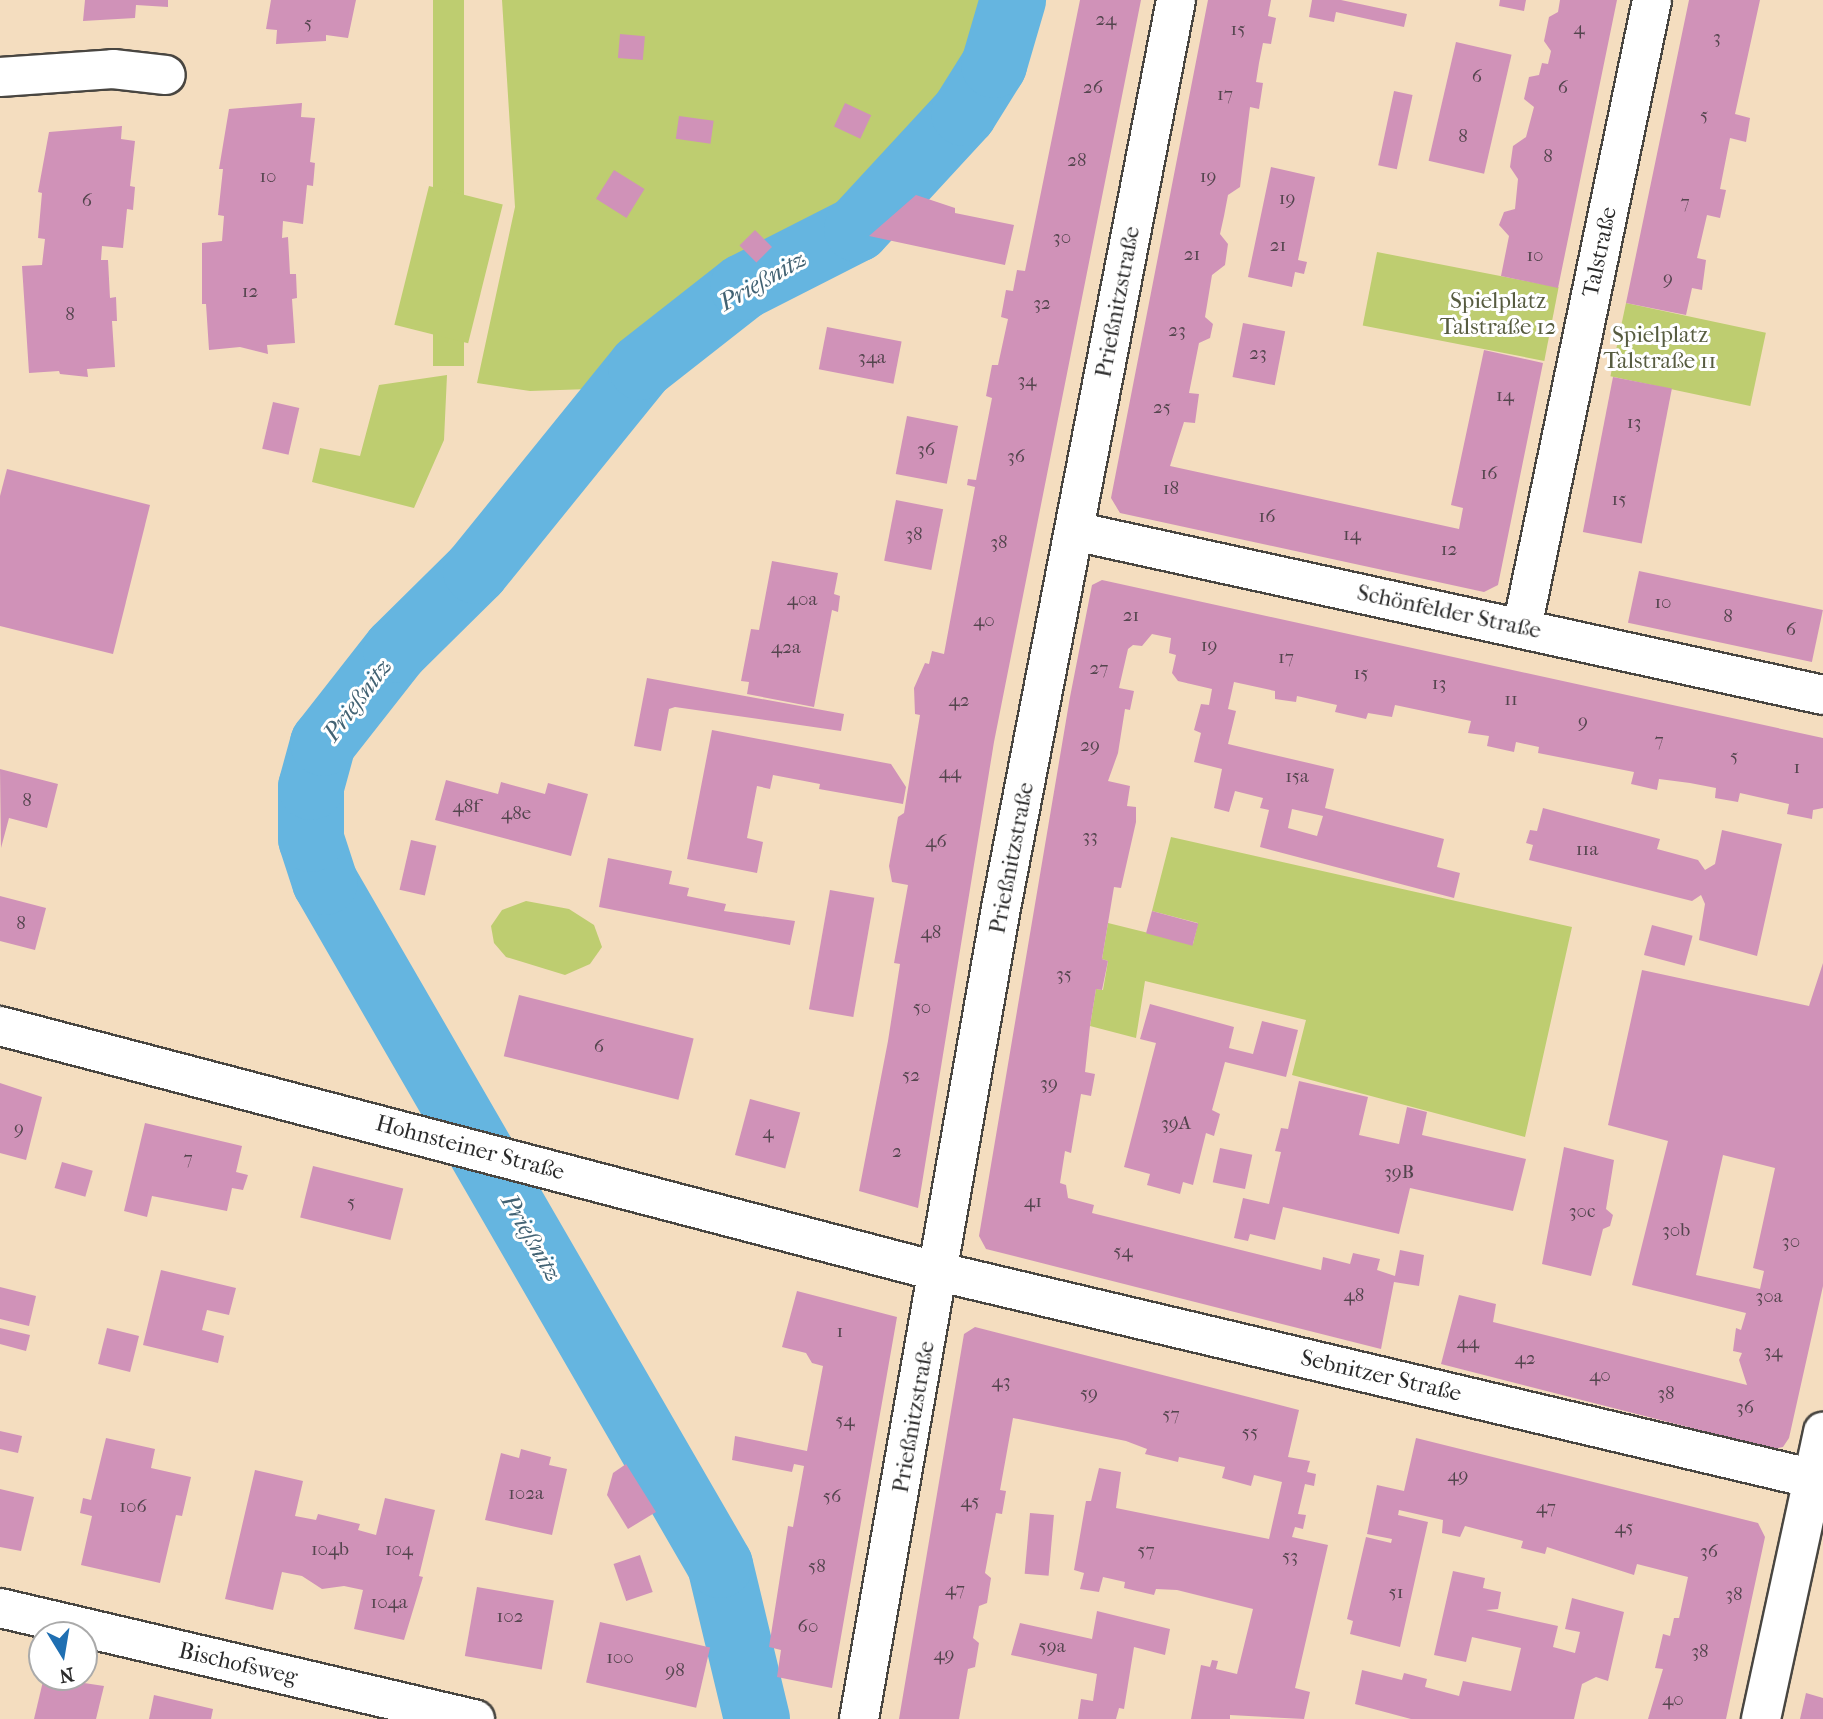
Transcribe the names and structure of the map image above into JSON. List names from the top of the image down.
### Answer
{
  "streets": {
    "street": [
      "Talstraße",
      "Prießnitzstraße",
      "Schönfelder Straße",
      "Hohnsteiner Straße",
      "Sebnitzer Straße",
      "Bischofsweg"
    ]
  },
  "crossings": [
    ["Talstraße", "Schönfelder Straße"],
    ["Prießnitzstraße", "Schönfelder Straße"],
    ["Prießnitzstraße", "Hohnsteiner Straße"],
    ["Prießnitzstraße", "Sebnitzer Straße"],
    ["Hohnsteiner Straße", "Sebnitzer Straße"]
  ],
  "water": ["Prießnitz"],
  "parks": ["Spielplatz Talstraße 12", "Spielplatz Talstraße 11"],
  "house_numbers": [
    "24",
    "5",
    "4",
    "15",
    "3",
    "6",
    "26",
    "6",
    "17",
    "5",
    "8",
    "8",
    "28",
    "10",
    "19",
    "19",
    "6",
    "7",
    "30",
    "21",
    "21",
    "10",
    "9",
    "12",
    "32",
    "8",
    "23",
    "23",
    "34a",
    "34",
    "14",
    "25",
    "13",
    "36",
    "36",
    "16",
    "18",
    "15",
    "16",
    "38",
    "14",
    "38",
    "12",
    "40a",
    "10",
    "21",
    "8",
    "40",
    "6",
    "19",
    "42a",
    "17",
    "27",
    "15",
    "13",
    "11",
    "42",
    "9",
    "7",
    "29",
    "5",
    "1",
    "44",
    "15a",
    "8",
    "48f",
    "48e",
    "33",
    "46",
    "11a",
    "8",
    "48",
    "35",
    "50",
    "6",
    "52",
    "39",
    "39A",
    "9",
    "4",
    "2",
    "7",
    "39B",
    "41",
    "5",
    "30c",
    "30b",
    "30",
    "54",
    "48",
    "30a",
    "1",
    "44",
    "34",
    "42",
    "40",
    "43",
    "59",
    "38",
    "36",
    "57",
    "54",
    "55",
    "49",
    "102a",
    "56",
    "45",
    "106",
    "47",
    "45",
    "104b",
    "104",
    "57",
    "36",
    "53",
    "58",
    "47",
    "51",
    "38",
    "104a",
    "102",
    "60",
    "59a",
    "38",
    "49",
    "100",
    "98",
    "40"
  ],
  "north": "bottom"
}
